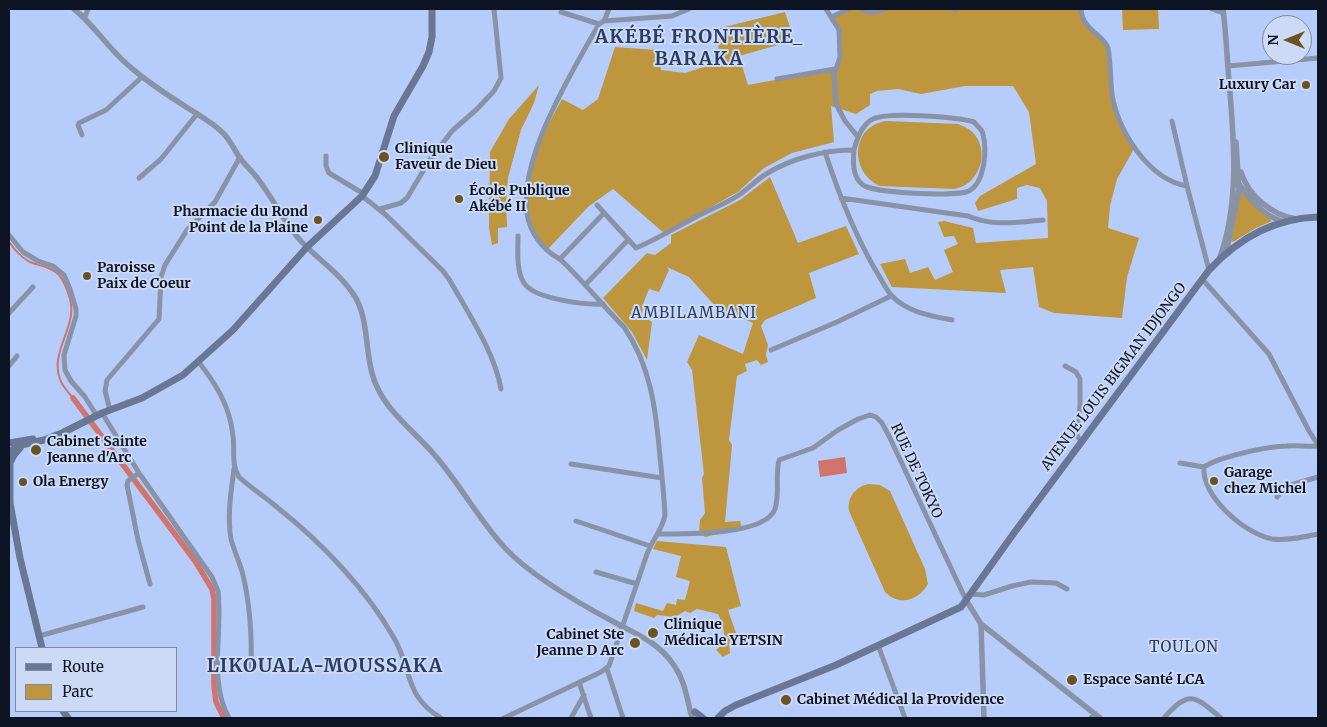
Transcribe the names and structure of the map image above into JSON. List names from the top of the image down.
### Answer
{
  "streets": {
    "main road": ["AVENUE LOUIS BIGMAN IDJONGO"],
    "street": ["RUE DE TOKYO"]
  },
  "crossings": [
    ["AVENUE LOUIS BIGMAN IDJONGO", "RUE DE TOKYO"]
  ],
  "districts": [
    "AKÉBÉ FRONTIÈRE_ BARAKA",
    "AMBILAMBANI",
    "TOULON",
    "LIKOUALA-MOUSSAKA"
  ],
  "places": [
    "Luxury Car",
    "Clinique Faveur de Dieu",
    "École Publique Akébé II",
    "Pharmacie du Rond Point de la Plaine",
    "Paroisse Paix de Coeur",
    "Cabinet Sainte Jeanne d'Arc",
    "Garage chez Michel",
    "Ola Energy",
    "Clinique Médicale YETSIN",
    "Cabinet Ste Jeanne D Arc",
    "Espace Santé LCA",
    "Cabinet Médical la Providence"
  ],
  "legend": ["Route", "Parc"],
  "north": "left"
}
